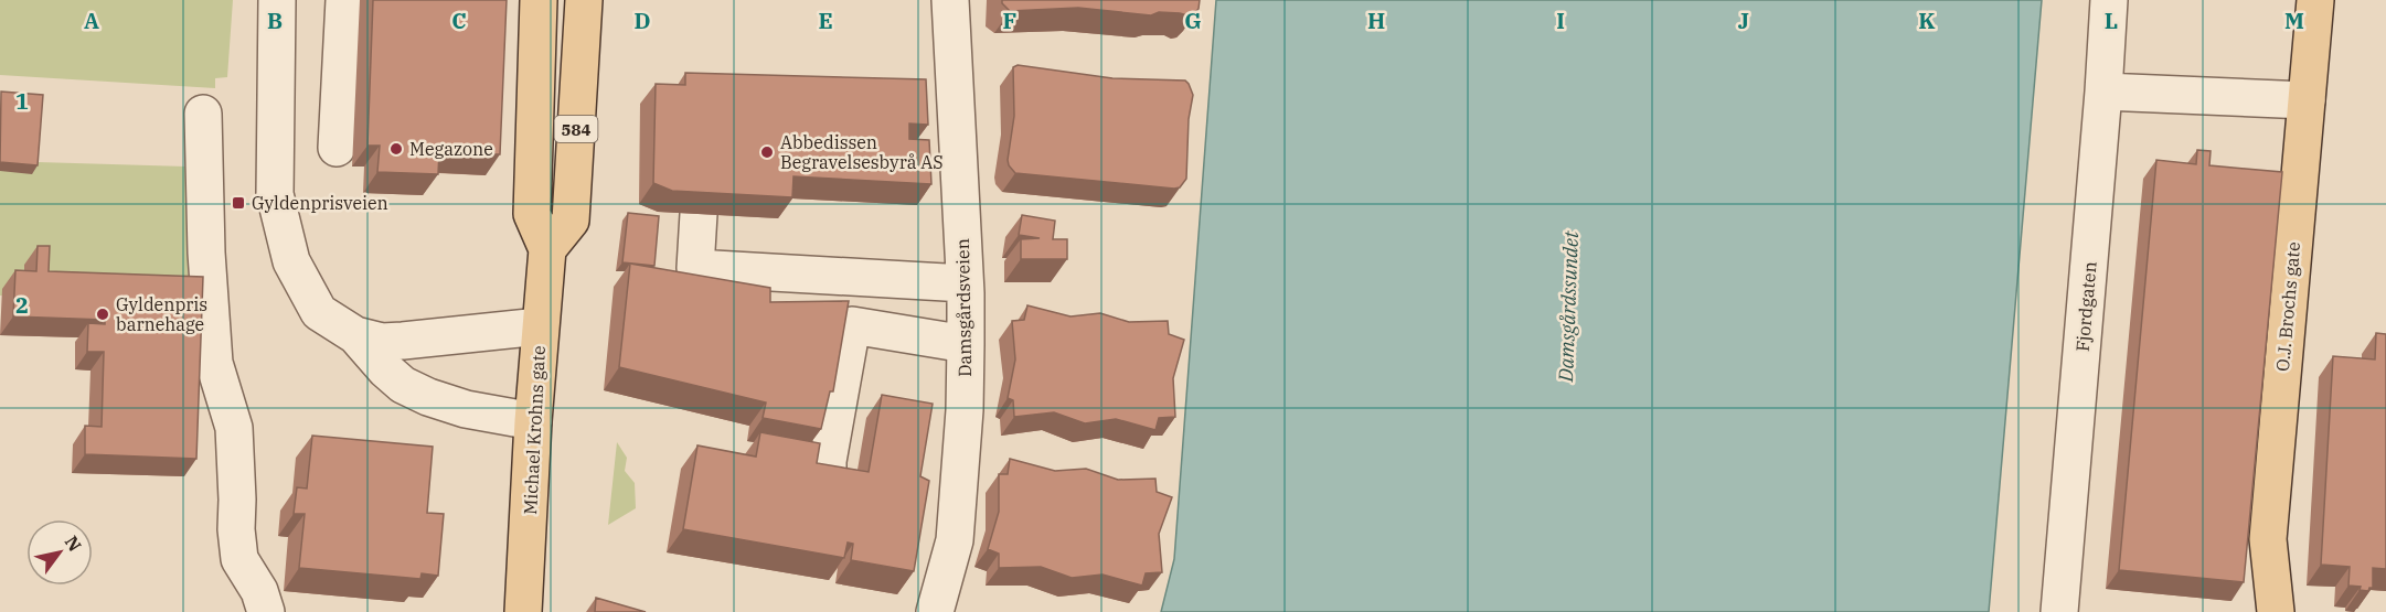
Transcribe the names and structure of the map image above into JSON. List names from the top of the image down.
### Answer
{
  "streets": {
    "main road": ["584", "O.J. Brochs gate", "Michael Krohns gate"],
    "street": ["Fjordgaten", "Damsgårdsveien"]
  },
  "crossings": [
    ["584", "Michael Krohns gate"]
  ],
  "water": ["Damsgårdssundet"],
  "places": {
    "other": ["Megazone", "Abbedissen Begravelsesbyrå AS", "Gyldenpris barnehage"],
    "transit": ["Gyldenprisveien"]
  },
  "north": "top right",
  "grid": {
    "columns": [
      "A",
      "B",
      "C",
      "D",
      "E",
      "F",
      "G",
      "H",
      "I",
      "J",
      "K",
      "L",
      "M"
    ],
    "rows": ["1", "2"]
  }
}
